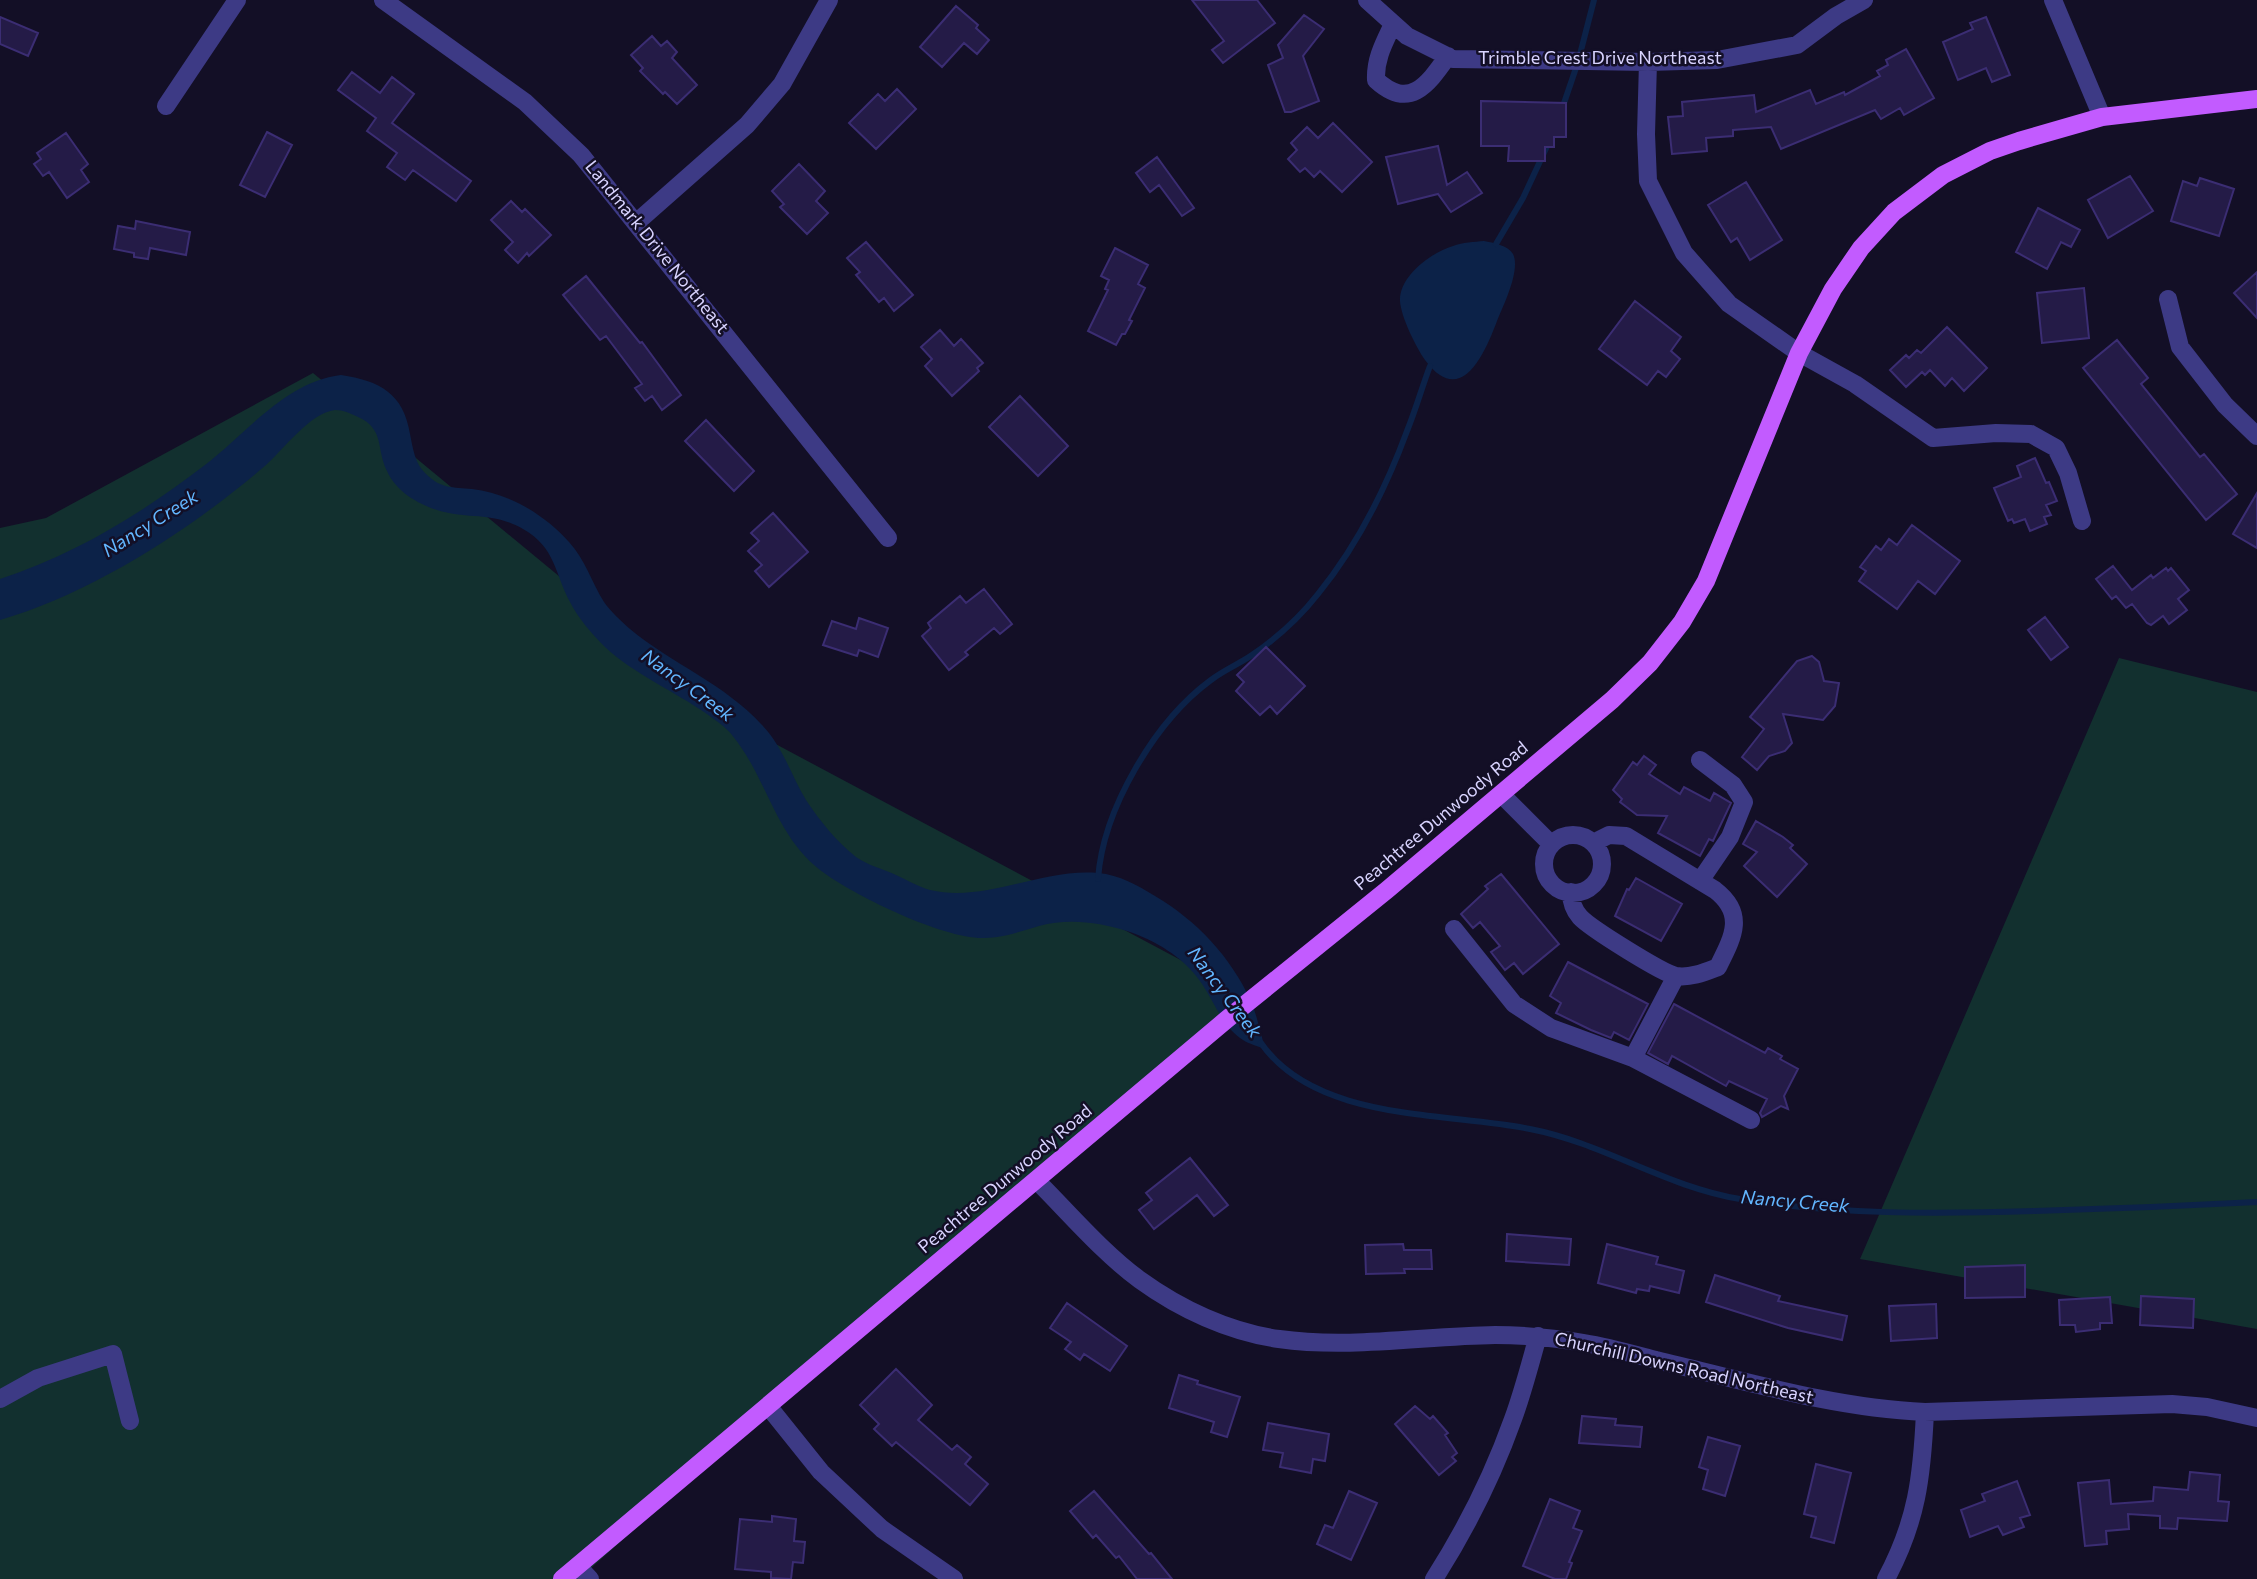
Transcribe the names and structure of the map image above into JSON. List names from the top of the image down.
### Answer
{
  "streets": {
    "main road": ["Peachtree Dunwoody Road"],
    "street": ["Trimble Crest Drive Northeast", "Landmark Drive Northeast", "Churchill Downs Road Northeast"]
  },
  "crossings": [
    ["Peachtree Dunwoody Road", "Churchill Downs Road Northeast"]
  ],
  "water": ["Nancy Creek"]
}
